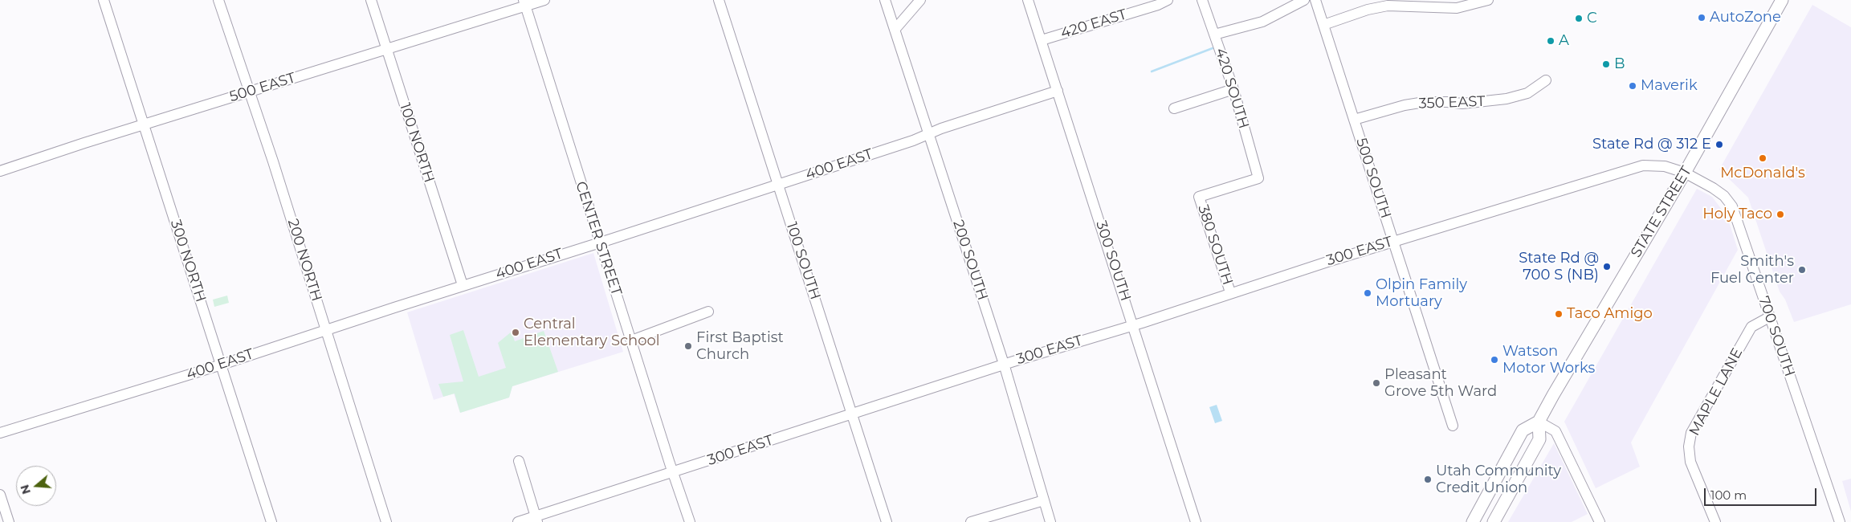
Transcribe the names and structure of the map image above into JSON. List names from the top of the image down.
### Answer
{
  "streets": {
    "main road": ["STATE STREET"],
    "street": [
      "420 EAST",
      "500 EAST",
      "420 SOUTH",
      "350 EAST",
      "100 NORTH",
      "400 EAST",
      "500 SOUTH",
      "CENTER STREET",
      "380 SOUTH",
      "300 EAST",
      "200 NORTH",
      "200 SOUTH",
      "300 NORTH",
      "100 SOUTH",
      "300 SOUTH",
      "700 SOUTH",
      "MAPLE LANE"
    ]
  },
  "crossings": [
    ["420 EAST", "300 SOUTH"],
    ["500 EAST", "100 NORTH"],
    ["500 EAST", "CENTER STREET"],
    ["500 EAST", "200 NORTH"],
    ["500 EAST", "300 NORTH"],
    ["420 SOUTH", "380 SOUTH"],
    ["350 EAST", "500 SOUTH"],
    ["100 NORTH", "400 EAST"],
    ["400 EAST", "CENTER STREET"],
    ["400 EAST", "200 NORTH"],
    ["400 EAST", "200 SOUTH"],
    ["400 EAST", "300 NORTH"],
    ["400 EAST", "100 SOUTH"],
    ["400 EAST", "300 SOUTH"],
    ["500 SOUTH", "300 EAST"],
    ["STATE STREET", "300 EAST"],
    ["STATE STREET", "700 SOUTH"],
    ["CENTER STREET", "300 EAST"],
    ["380 SOUTH", "300 EAST"],
    ["300 EAST", "200 SOUTH"],
    ["300 EAST", "100 SOUTH"],
    ["300 EAST", "300 SOUTH"],
    ["300 EAST", "700 SOUTH"],
    ["700 SOUTH", "MAPLE LANE"]
  ],
  "places": [
    "AutoZone",
    "C",
    "A",
    "B",
    "Maverik",
    "State Rd @ 312 E",
    "McDonald's",
    "Holy Taco",
    "State Rd @ 700 S (NB)",
    "Smith's Fuel Center",
    "Olpin Family Mortuary",
    "Taco Amigo",
    "Central Elementary School",
    "First Baptist Church",
    "Watson Motor Works",
    "Pleasant Grove 5th Ward",
    "Utah Community Credit Union"
  ],
  "scale_bar": "100 m",
  "north": "left"
}
